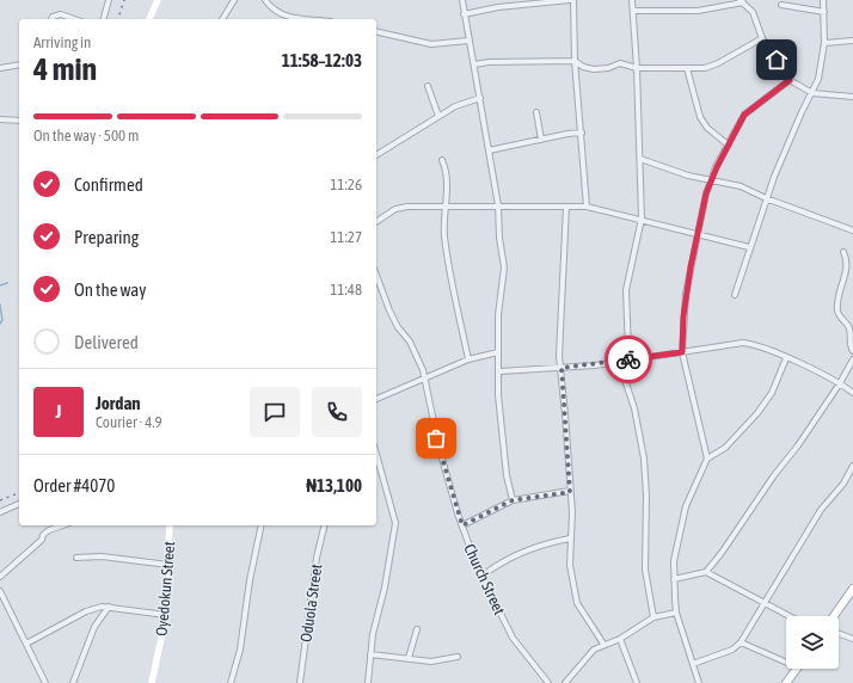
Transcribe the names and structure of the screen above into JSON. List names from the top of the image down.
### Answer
{
  "streets": {
    "street": ["Church Street", "Oyedokun Street", "Oduola Street"]
  },
  "page": {
    "heading": ["4 min", "Arriving in", "11:58–12:03"],
    "panel": [
      "Jordan",
      "Courier · 4.9",
      "Order #4070",
      "₦13,100"
    ],
    "bar": "On the way · 500 m",
    "list": [
      ["Confirmed", "11:26"],
      ["Preparing", "11:27"],
      ["On the way", "11:48"],
      "Delivered"
    ],
    "round": "J"
  }
}
